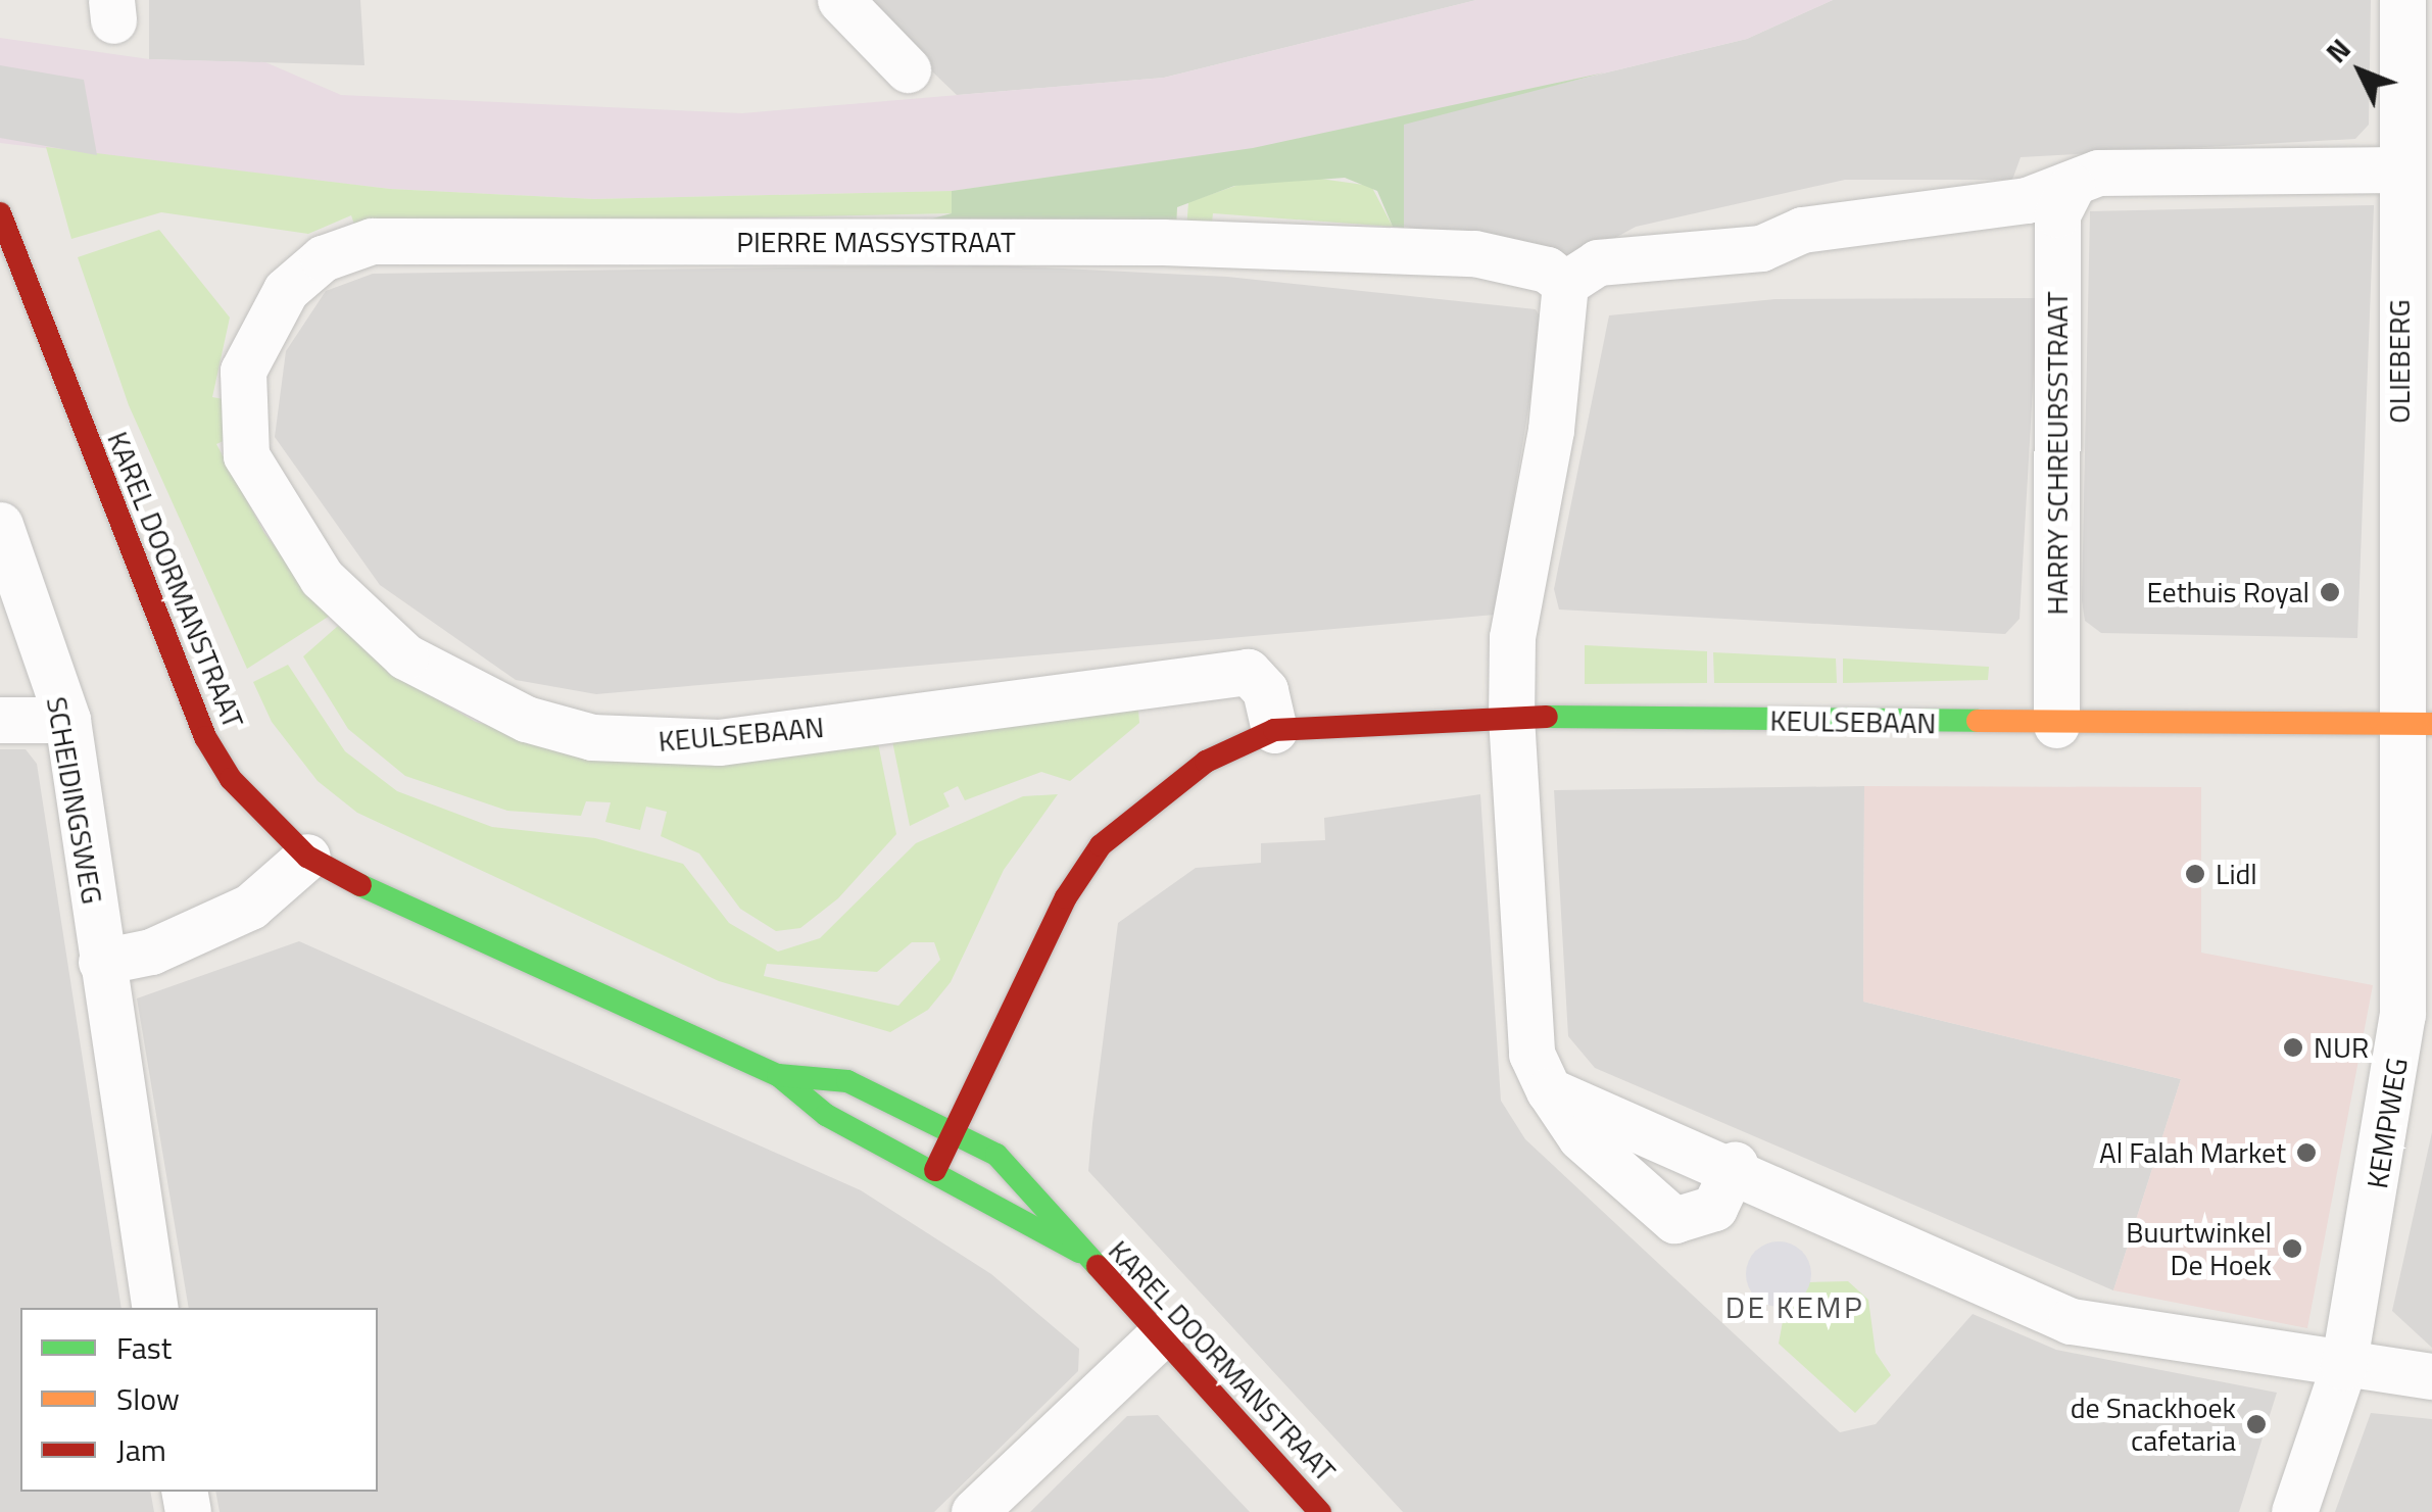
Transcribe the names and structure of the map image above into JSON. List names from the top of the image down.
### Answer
{
  "streets": {
    "main road": ["KAREL DOORMANSTRAAT", "KEULSEBAAN"],
    "street": [
      "PIERRE MASSYSTRAAT",
      "OLIEBERG",
      "HARRY SCHREURSSTRAAT",
      "SCHEIDINGSWEG",
      "KEMPWEG"
    ]
  },
  "crossings": [
    ["PIERRE MASSYSTRAAT", "KEULSEBAAN"],
    ["OLIEBERG", "KEULSEBAAN"],
    ["OLIEBERG", "KEMPWEG"],
    ["HARRY SCHREURSSTRAAT", "KEULSEBAAN"],
    ["KAREL DOORMANSTRAAT", "KEULSEBAAN"],
    ["KEULSEBAAN", "KEMPWEG"]
  ],
  "districts": ["DE KEMP"],
  "places": [
    "Eethuis Royal",
    "Lidl",
    "NUR",
    "Al Falah Market",
    "Buurtwinkel De Hoek",
    "de Snackhoek cafetaria"
  ],
  "legend": ["Fast", "Slow", "Jam"],
  "north": "top left"
}
